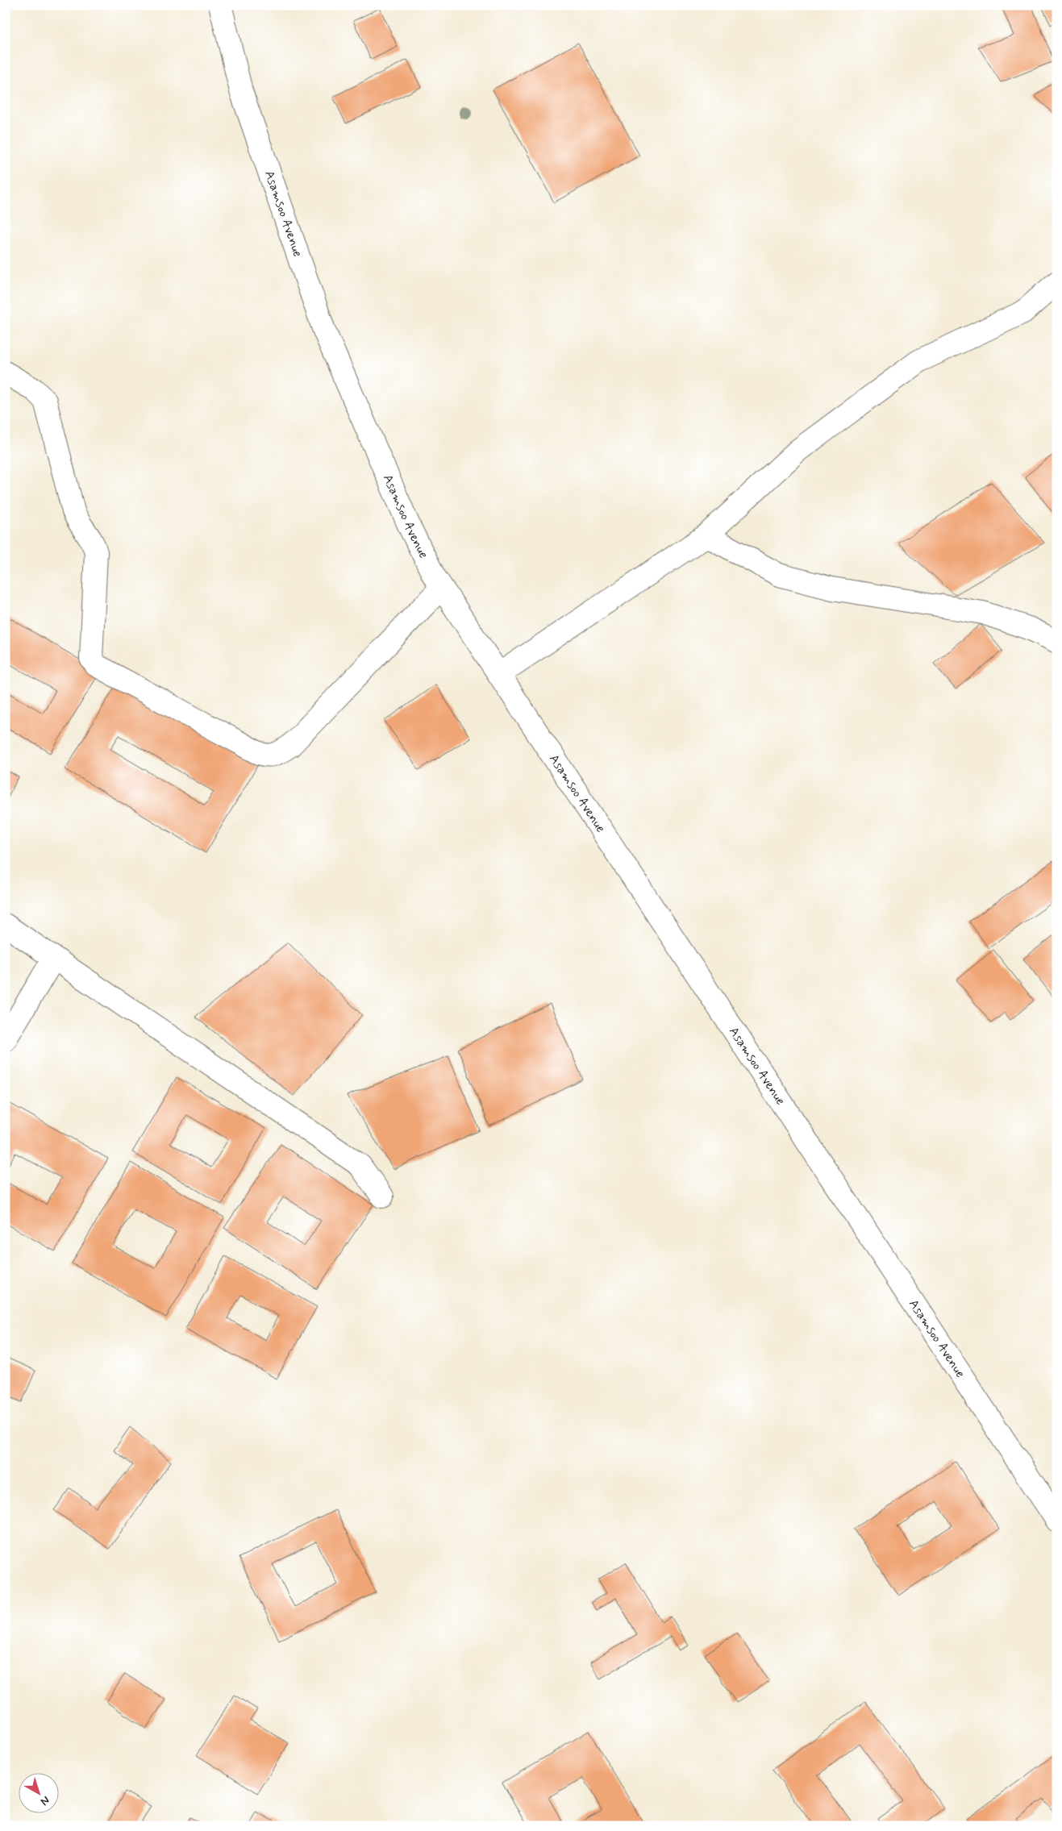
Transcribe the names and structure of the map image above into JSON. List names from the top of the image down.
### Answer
{
  "streets": {
    "street": ["Asamsoo Avenue"]
  },
  "north": "bottom right"
}
